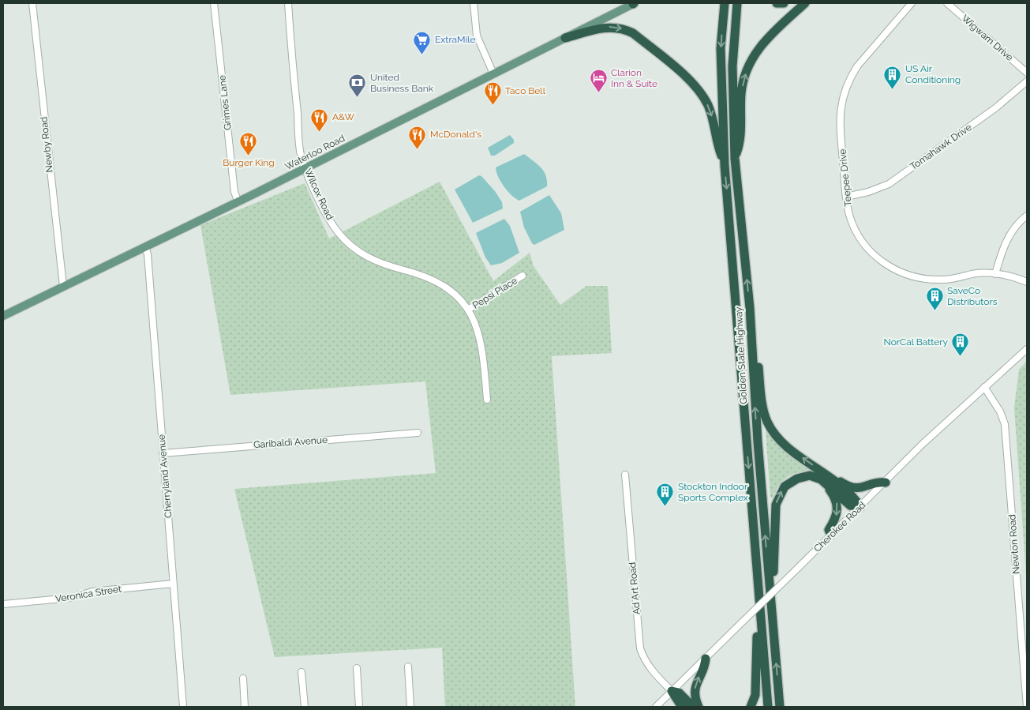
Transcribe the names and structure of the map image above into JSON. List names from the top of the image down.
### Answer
{
  "streets": {
    "highway": ["Golden State Highway"],
    "main road": ["Waterloo Road"],
    "street": [
      "Wigwam Drive",
      "Grimes Lane",
      "Newby Road",
      "Tomahawk Drive",
      "Teepee Drive",
      "Wilcox Road",
      "Pepsi Place",
      "Garibaldi Avenue",
      "Cherryland Avenue",
      "Cherokee Road",
      "Newton Road",
      "Ad Art Road",
      "Veronica Street"
    ]
  },
  "crossings": [
    ["Grimes Lane", "Waterloo Road"],
    ["Newby Road", "Waterloo Road"],
    ["Tomahawk Drive", "Teepee Drive"],
    ["Waterloo Road", "Wilcox Road"],
    ["Waterloo Road", "Cherryland Avenue"],
    ["Wilcox Road", "Pepsi Place"],
    ["Garibaldi Avenue", "Cherryland Avenue"],
    ["Cherryland Avenue", "Veronica Street"],
    ["Cherokee Road", "Newton Road"],
    ["Cherokee Road", "Ad Art Road"]
  ],
  "places": {
    "supermarket": ["ExtraMile"],
    "building": [
      "US Air Conditioning",
      "SaveCo Distributors",
      "NorCal Battery",
      "Stockton Indoor Sports Complex"
    ],
    "hotel": ["Clarion Inn & Suite"],
    "bank": ["United Business Bank"],
    "restaurant": [
      "Taco Bell",
      "A&W",
      "McDonald's",
      "Burger King"
    ]
  }
}
